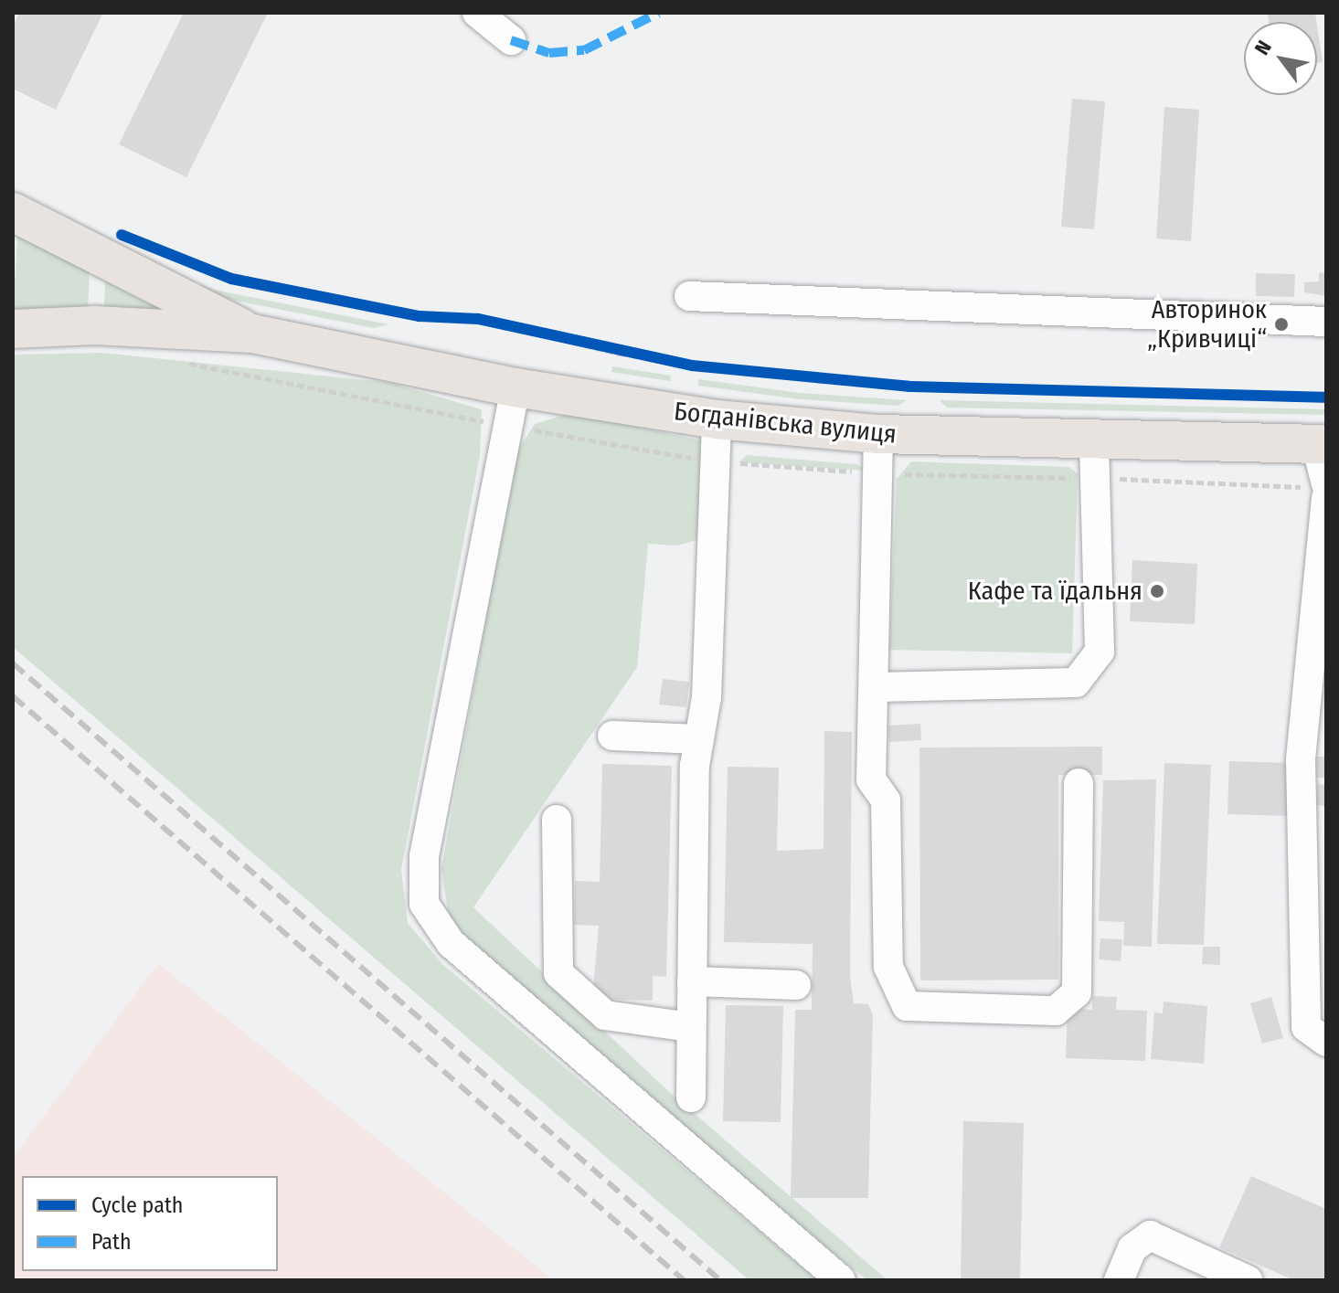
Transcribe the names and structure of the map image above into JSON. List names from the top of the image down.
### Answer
{
  "streets": {
    "main road": ["Богданівська вулиця"]
  },
  "places": ["Авторинок „Кривчиці“", "Кафе та їдальня"],
  "legend": ["Cycle path", "Path"],
  "north": "top left"
}
